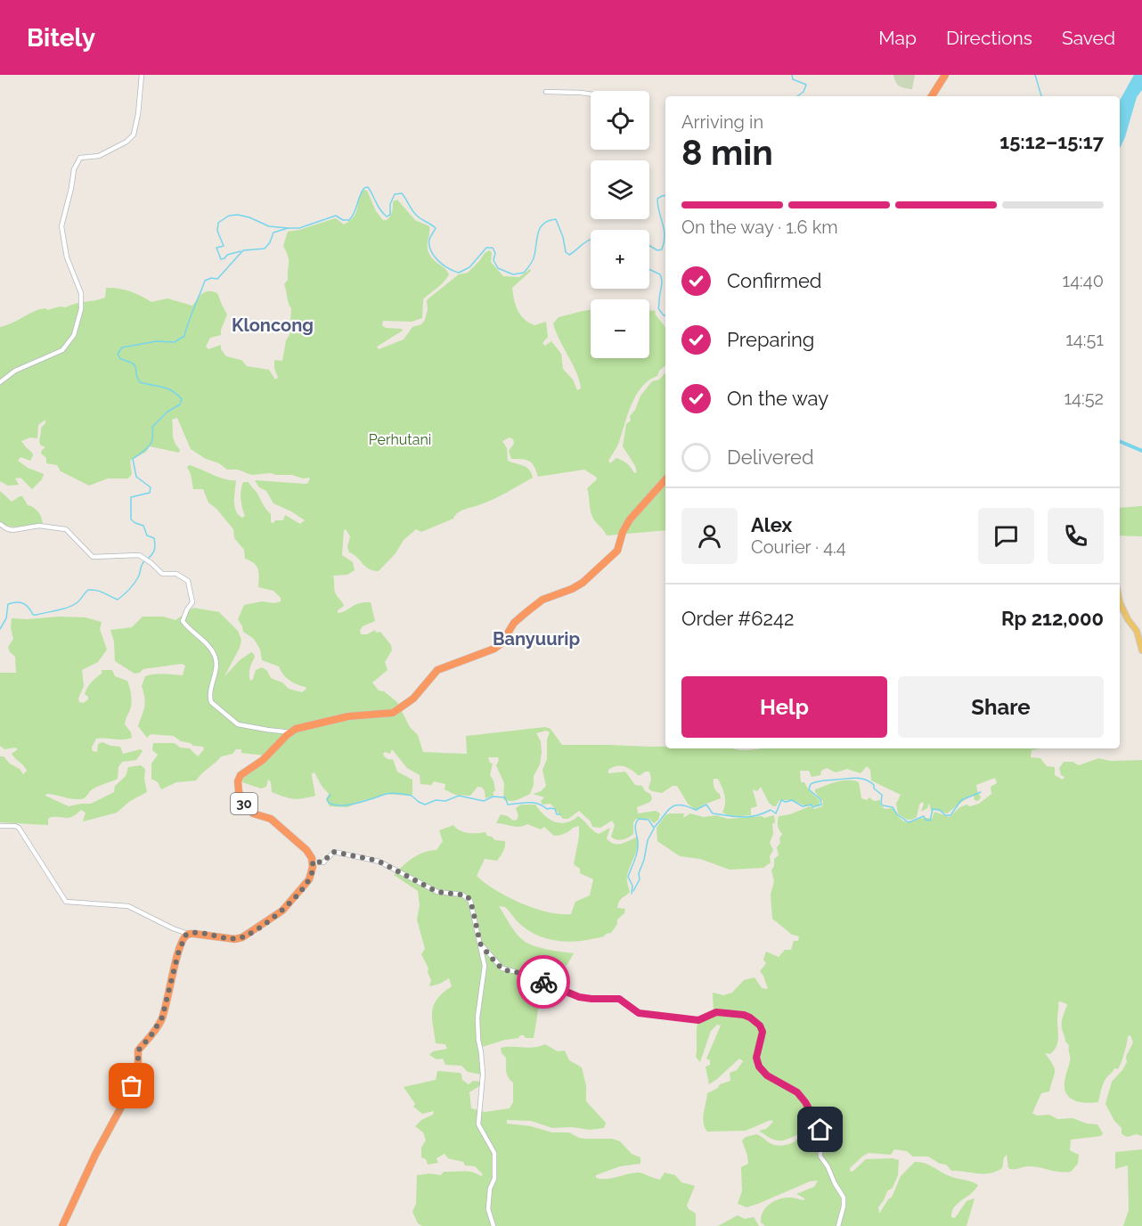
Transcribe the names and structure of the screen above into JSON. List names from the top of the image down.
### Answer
{
  "streets": {
    "highway": ["30"]
  },
  "districts": ["Kloncong", "Banyuurip"],
  "parks": ["Perhutani"],
  "page": {
    "header": "Bitely",
    "nav": ["Map", "Directions", "Saved"],
    "map_buttons": ["+", "−"],
    "heading": ["8 min", "Arriving in", "15:12–15:17"],
    "panel": [
      "Alex",
      "Courier · 4.4",
      "Order #6242",
      "Rp 212,000"
    ],
    "bar": "On the way · 1.6 km",
    "list": [
      ["Confirmed", "14:40"],
      ["Preparing", "14:51"],
      ["On the way", "14:52"],
      "Delivered"
    ],
    "buttons": ["Help", "Share"]
  }
}
